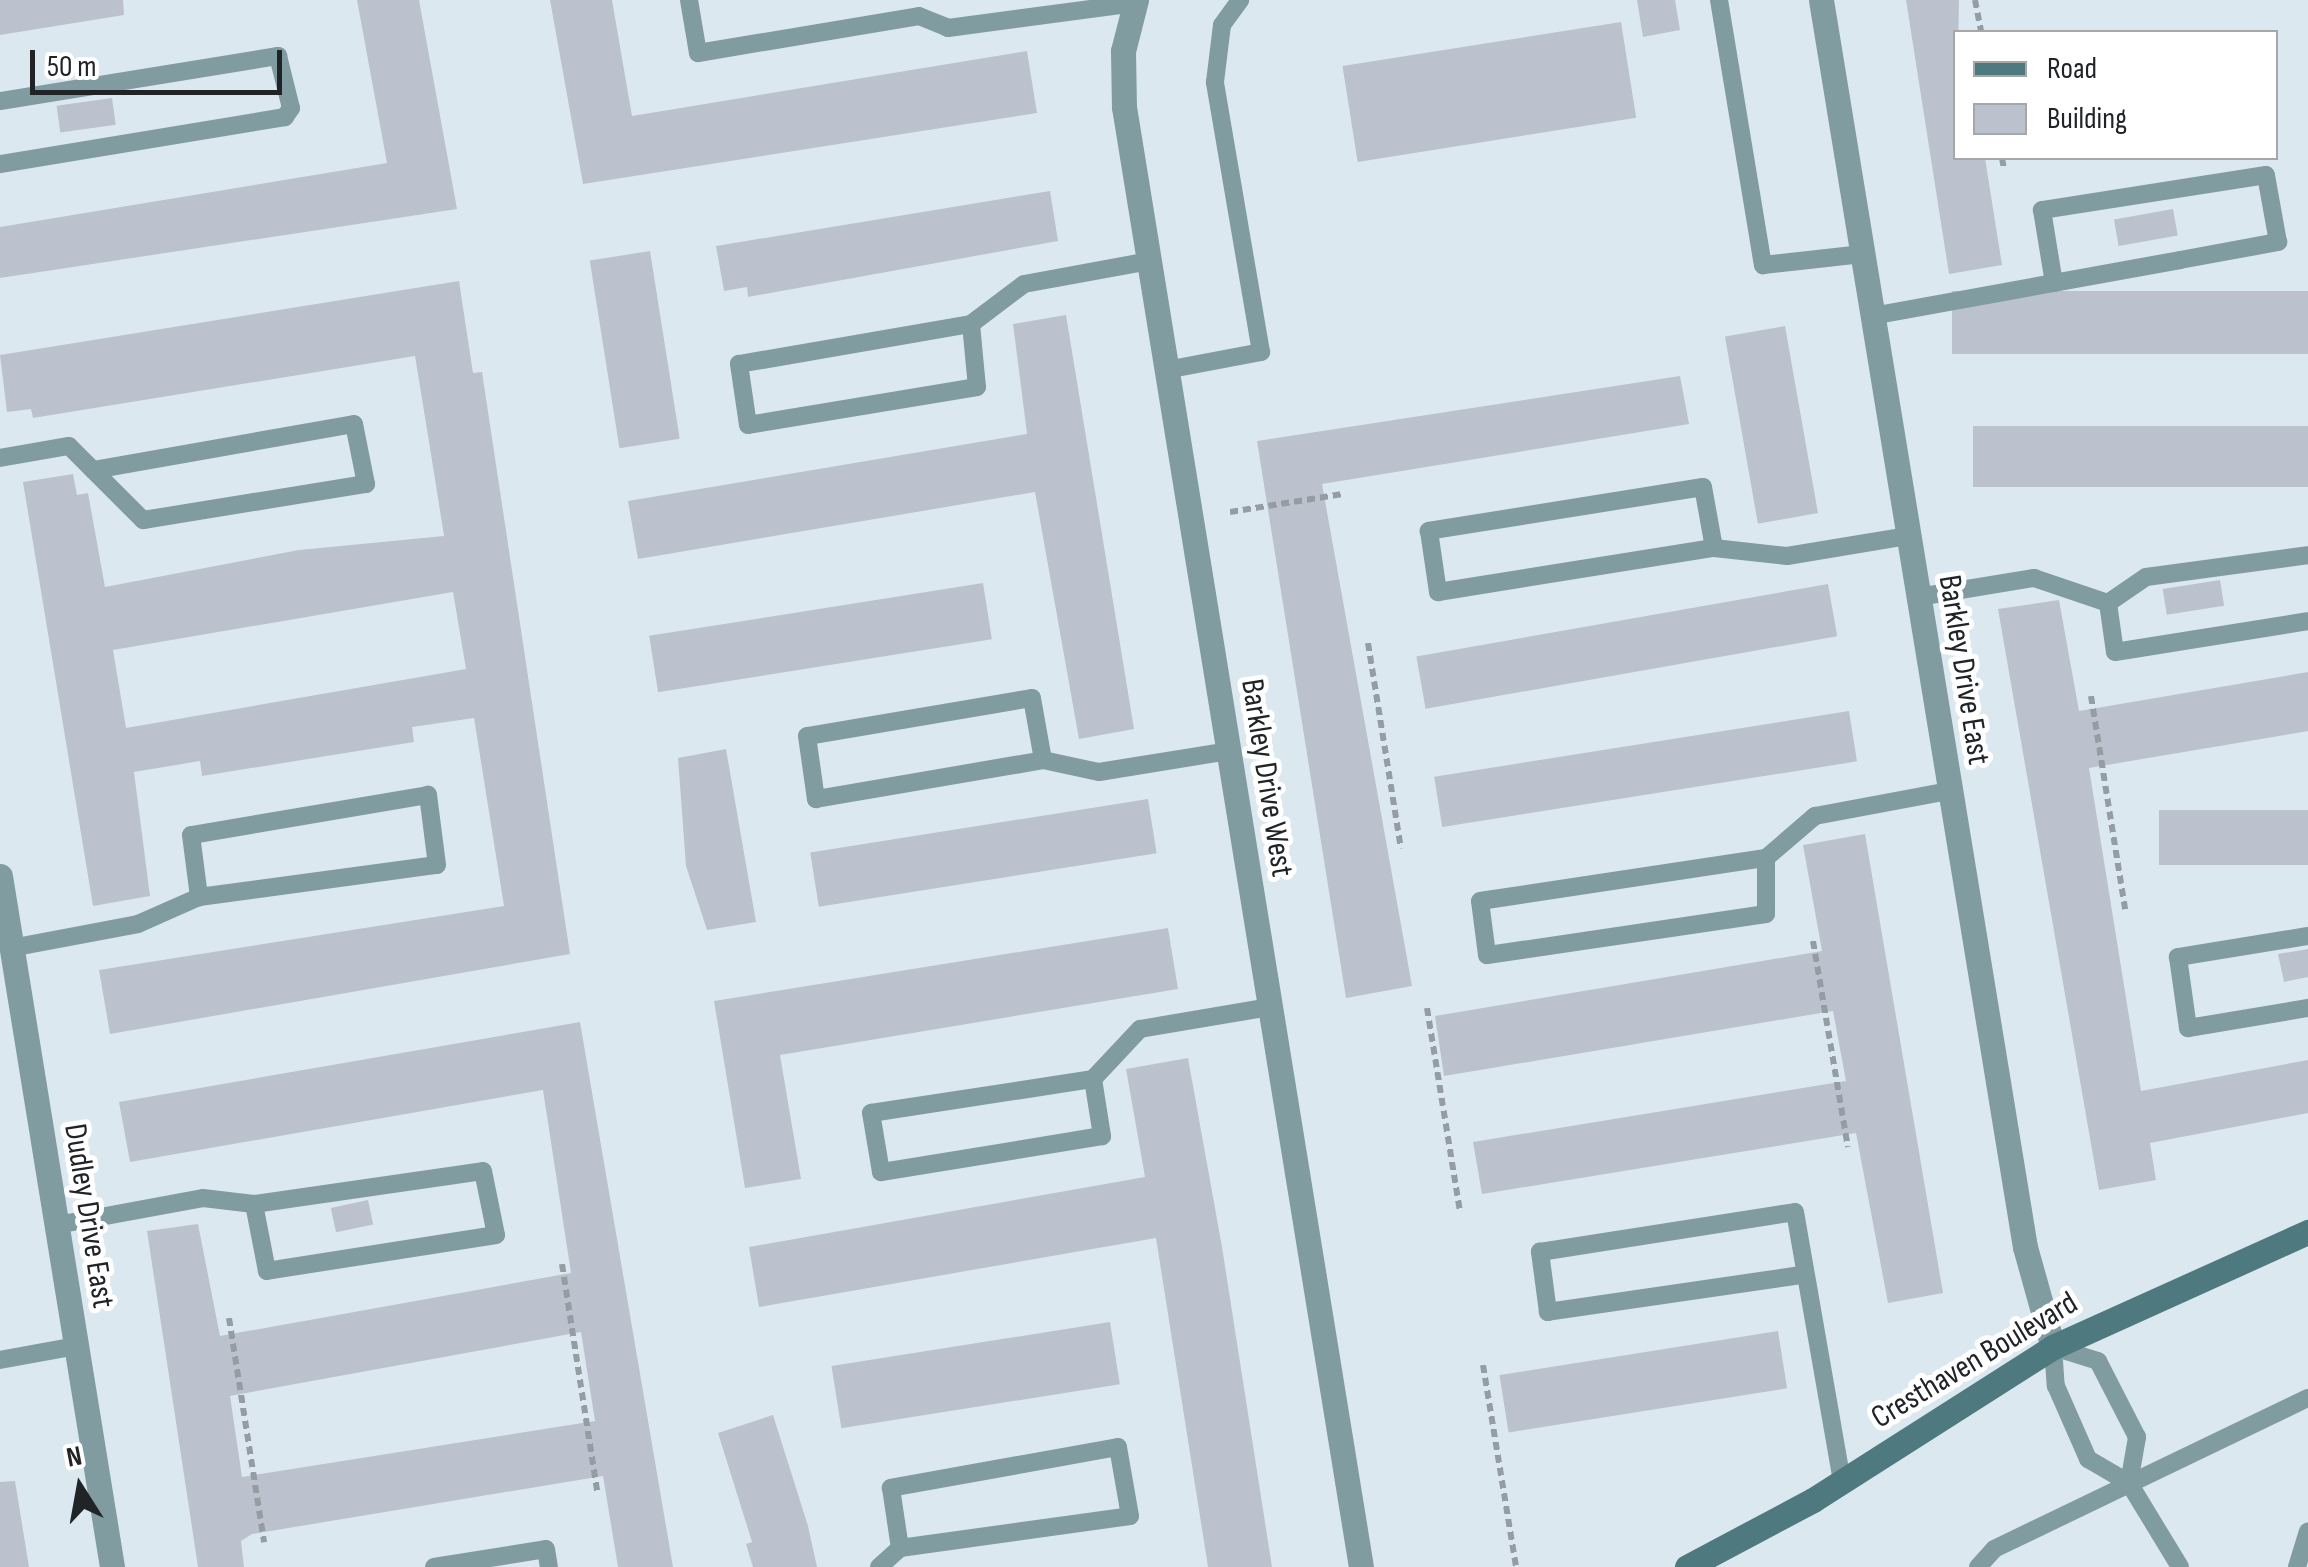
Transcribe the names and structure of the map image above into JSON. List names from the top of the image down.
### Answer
{
  "streets": {
    "street": [
      "Barkley Drive East",
      "Barkley Drive West",
      "Dudley Drive East",
      "Cresthaven Boulevard"
    ]
  },
  "crossings": [
    ["Barkley Drive East", "Cresthaven Boulevard"]
  ],
  "legend": ["Road", "Building"],
  "scale_bar": "50 m",
  "north": "top"
}
